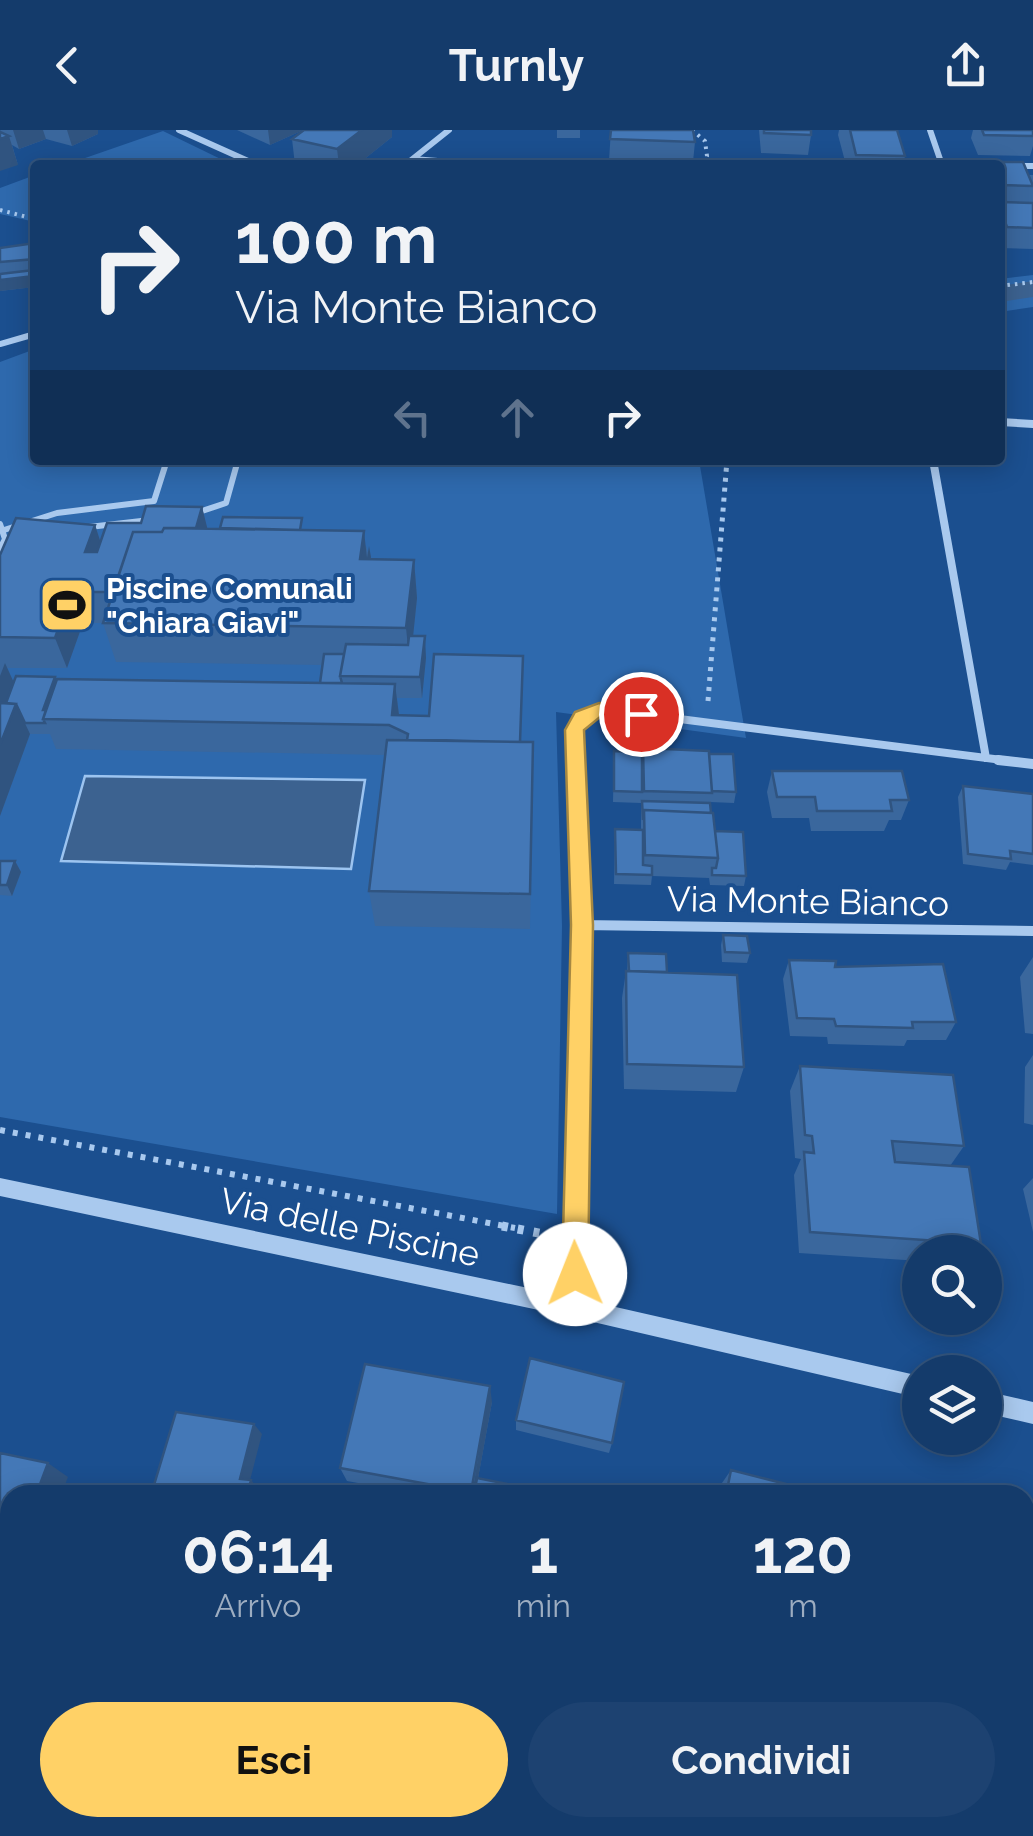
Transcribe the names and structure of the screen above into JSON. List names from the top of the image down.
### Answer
{
  "streets": {
    "street": ["Via Monte Bianco", "Via delle Piscine"]
  },
  "places": {
    "sports": ["Piscine Comunali \"Chiara Giavi\""]
  },
  "page": {
    "header": "Turnly",
    "turn": ["100 m", "Via Monte Bianco"],
    "eta": [
      "06:14",
      "Arrivo",
      "1",
      "min",
      "120",
      "m"
    ],
    "buttons": ["Esci", "Condividi"]
  }
}
